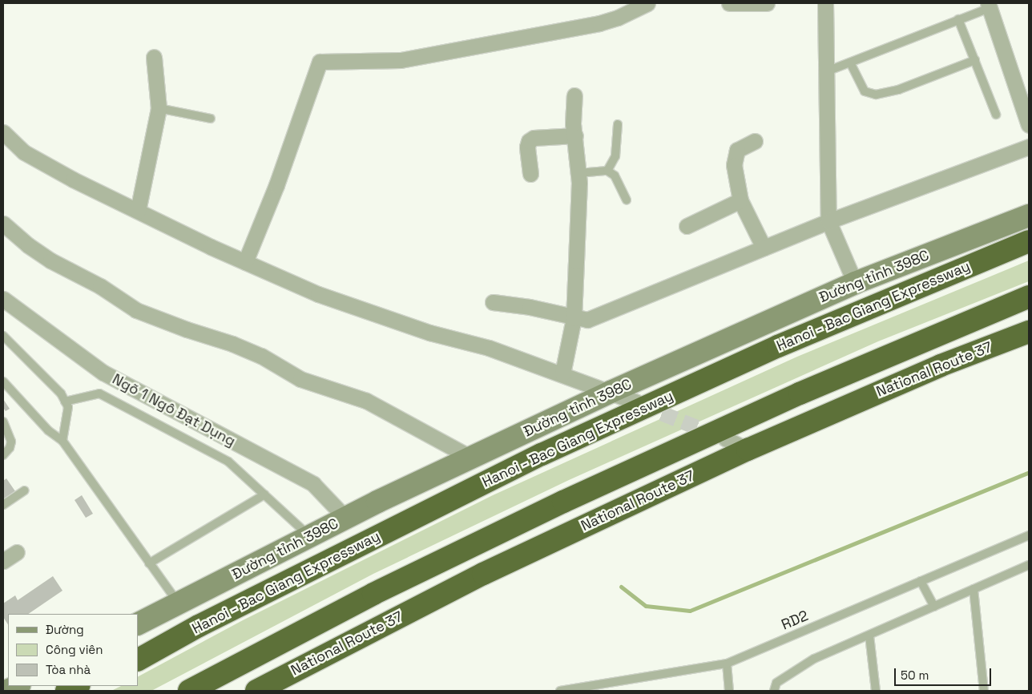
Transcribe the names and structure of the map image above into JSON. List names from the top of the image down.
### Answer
{
  "streets": {
    "highway": ["Hanoi - Bac Giang Expressway", "National Route 37"],
    "main road": ["Đường tỉnh 398C"],
    "street": ["Ngõ 1 Ngô Đạt Dụng"],
    "lane": ["RD2"]
  },
  "crossings": [
    ["Đường tỉnh 398C", "Ngõ 1 Ngô Đạt Dụng"]
  ],
  "legend": ["Đường", "Công viên", "Tòa nhà"],
  "scale_bar": "50 m"
}
